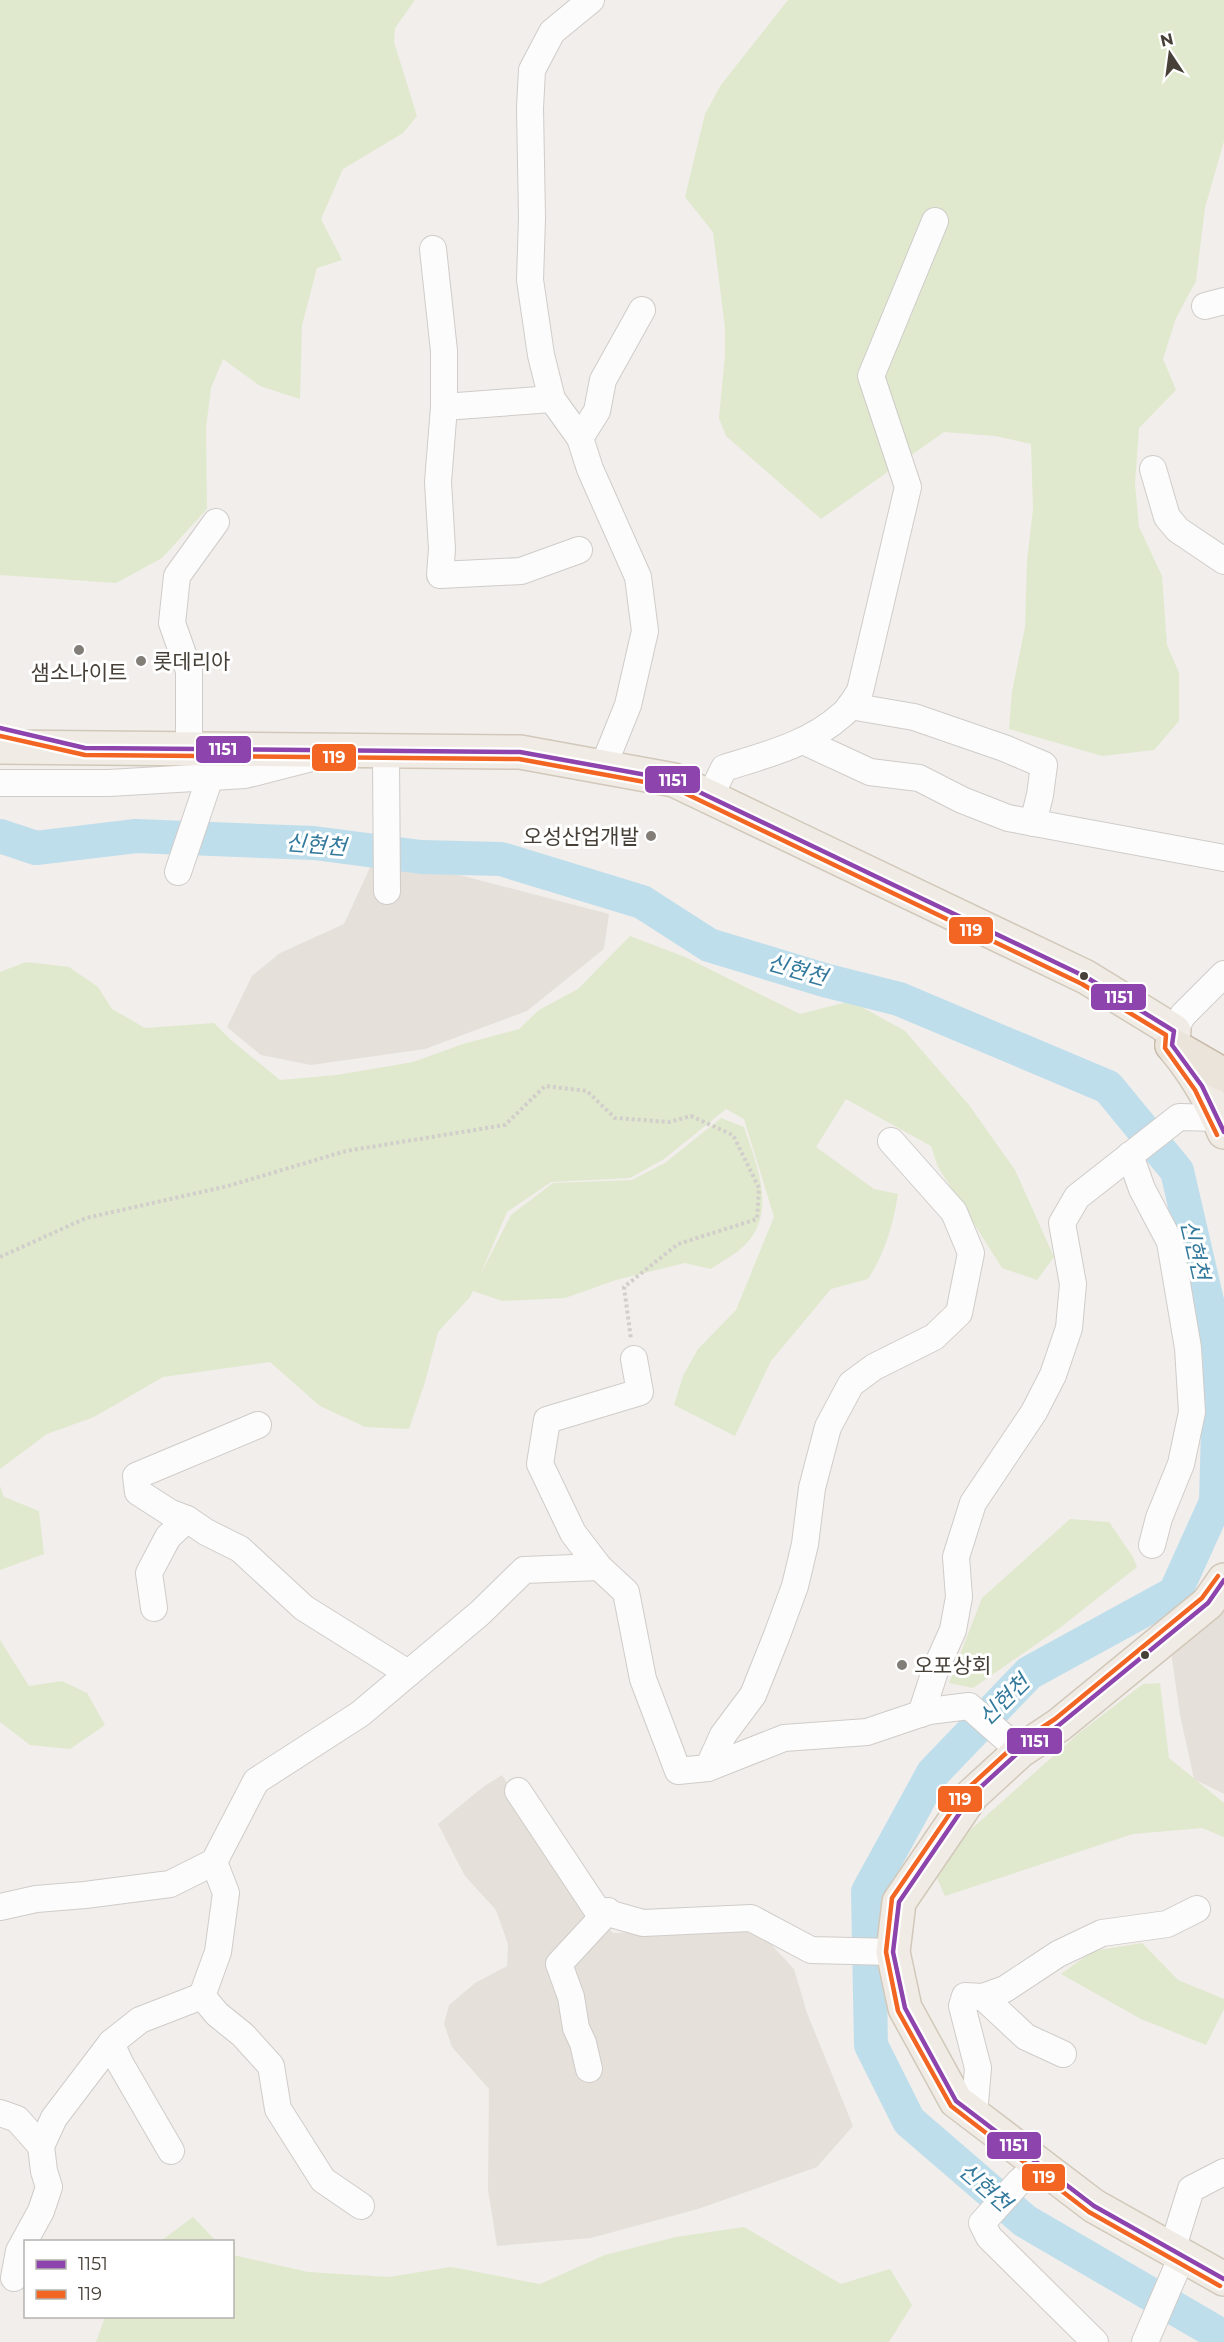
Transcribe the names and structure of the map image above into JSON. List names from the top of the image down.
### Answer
{
  "water": ["신현천"],
  "places": [
    "샘소나이트",
    "롯데리아",
    "오성산업개발",
    "오포상회"
  ],
  "lines": ["transit line 1151", "transit line 119"],
  "legend": ["1151", "119"],
  "north": "top"
}
